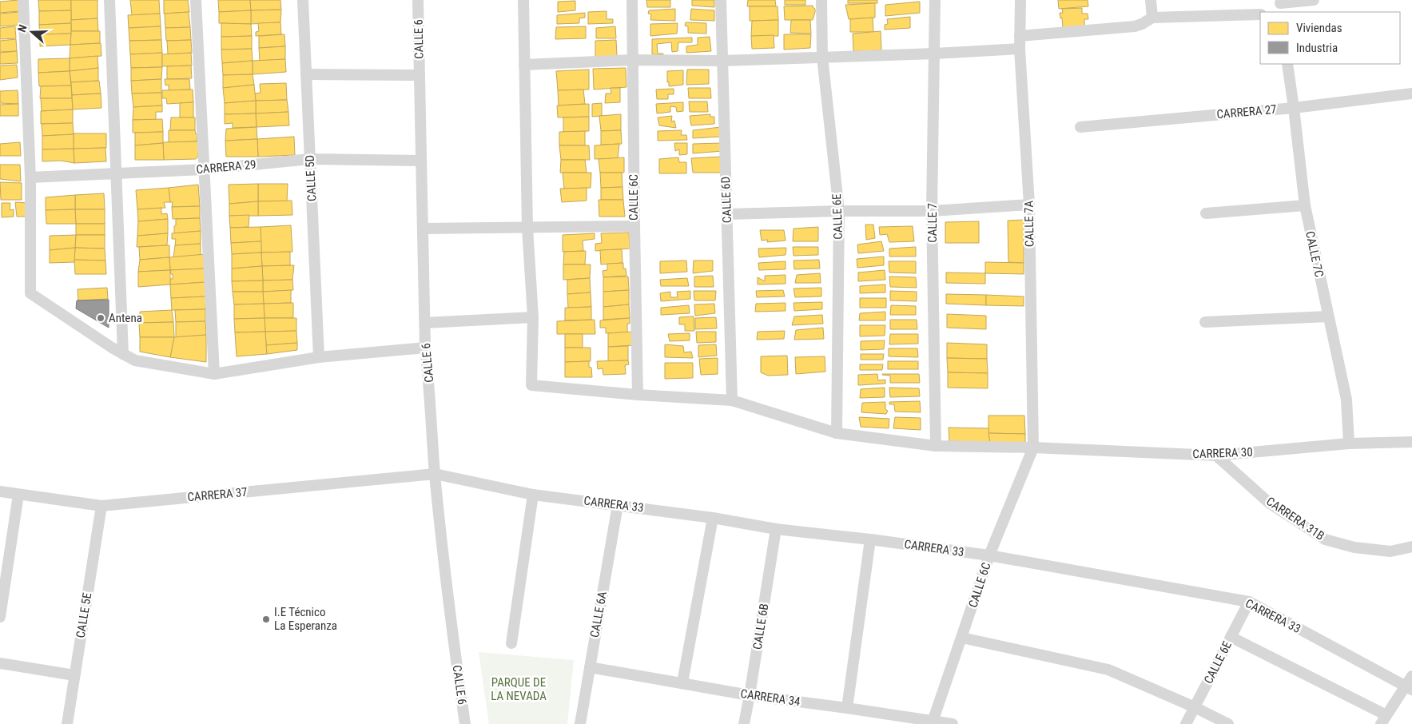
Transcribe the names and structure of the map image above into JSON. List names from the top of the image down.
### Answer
{
  "streets": {
    "street": [
      "CALLE 6",
      "CARRERA 27",
      "CARRERA 29",
      "CALLE 5D",
      "CALLE 6C",
      "CALLE 6D",
      "CALLE 6E",
      "CALLE 7",
      "CALLE 7A",
      "CALLE 7C",
      "CARRERA 30",
      "CARRERA 37",
      "CARRERA 33",
      "CARRERA 31B",
      "CALLE 6A",
      "CALLE 5E",
      "CALLE 6B",
      "CARRERA 34"
    ]
  },
  "crossings": [
    ["CALLE 6", "CARRERA 29"],
    ["CALLE 6", "CARRERA 37"],
    ["CALLE 6", "CARRERA 33"],
    ["CARRERA 27", "CALLE 7C"],
    ["CARRERA 29", "CALLE 5D"],
    ["CALLE 6C", "CALLE 7A"],
    ["CALLE 6C", "CARRERA 30"],
    ["CALLE 6C", "CARRERA 33"],
    ["CALLE 6C", "CARRERA 34"],
    ["CALLE 6D", "CARRERA 30"],
    ["CALLE 6E", "CARRERA 30"],
    ["CALLE 6E", "CARRERA 33"],
    ["CALLE 7", "CARRERA 30"],
    ["CALLE 7A", "CARRERA 30"],
    ["CALLE 7C", "CARRERA 30"],
    ["CARRERA 30", "CARRERA 31B"],
    ["CARRERA 37", "CARRERA 33"],
    ["CARRERA 37", "CALLE 5E"],
    ["CARRERA 33", "CALLE 6A"],
    ["CARRERA 33", "CALLE 6B"],
    ["CALLE 6A", "CARRERA 34"],
    ["CALLE 6B", "CARRERA 34"]
  ],
  "parks": ["PARQUE DE LA NEVADA"],
  "places": ["Antena", "I.E Técnico La Esperanza"],
  "legend": ["Viviendas", "Industria"],
  "north": "left"
}
